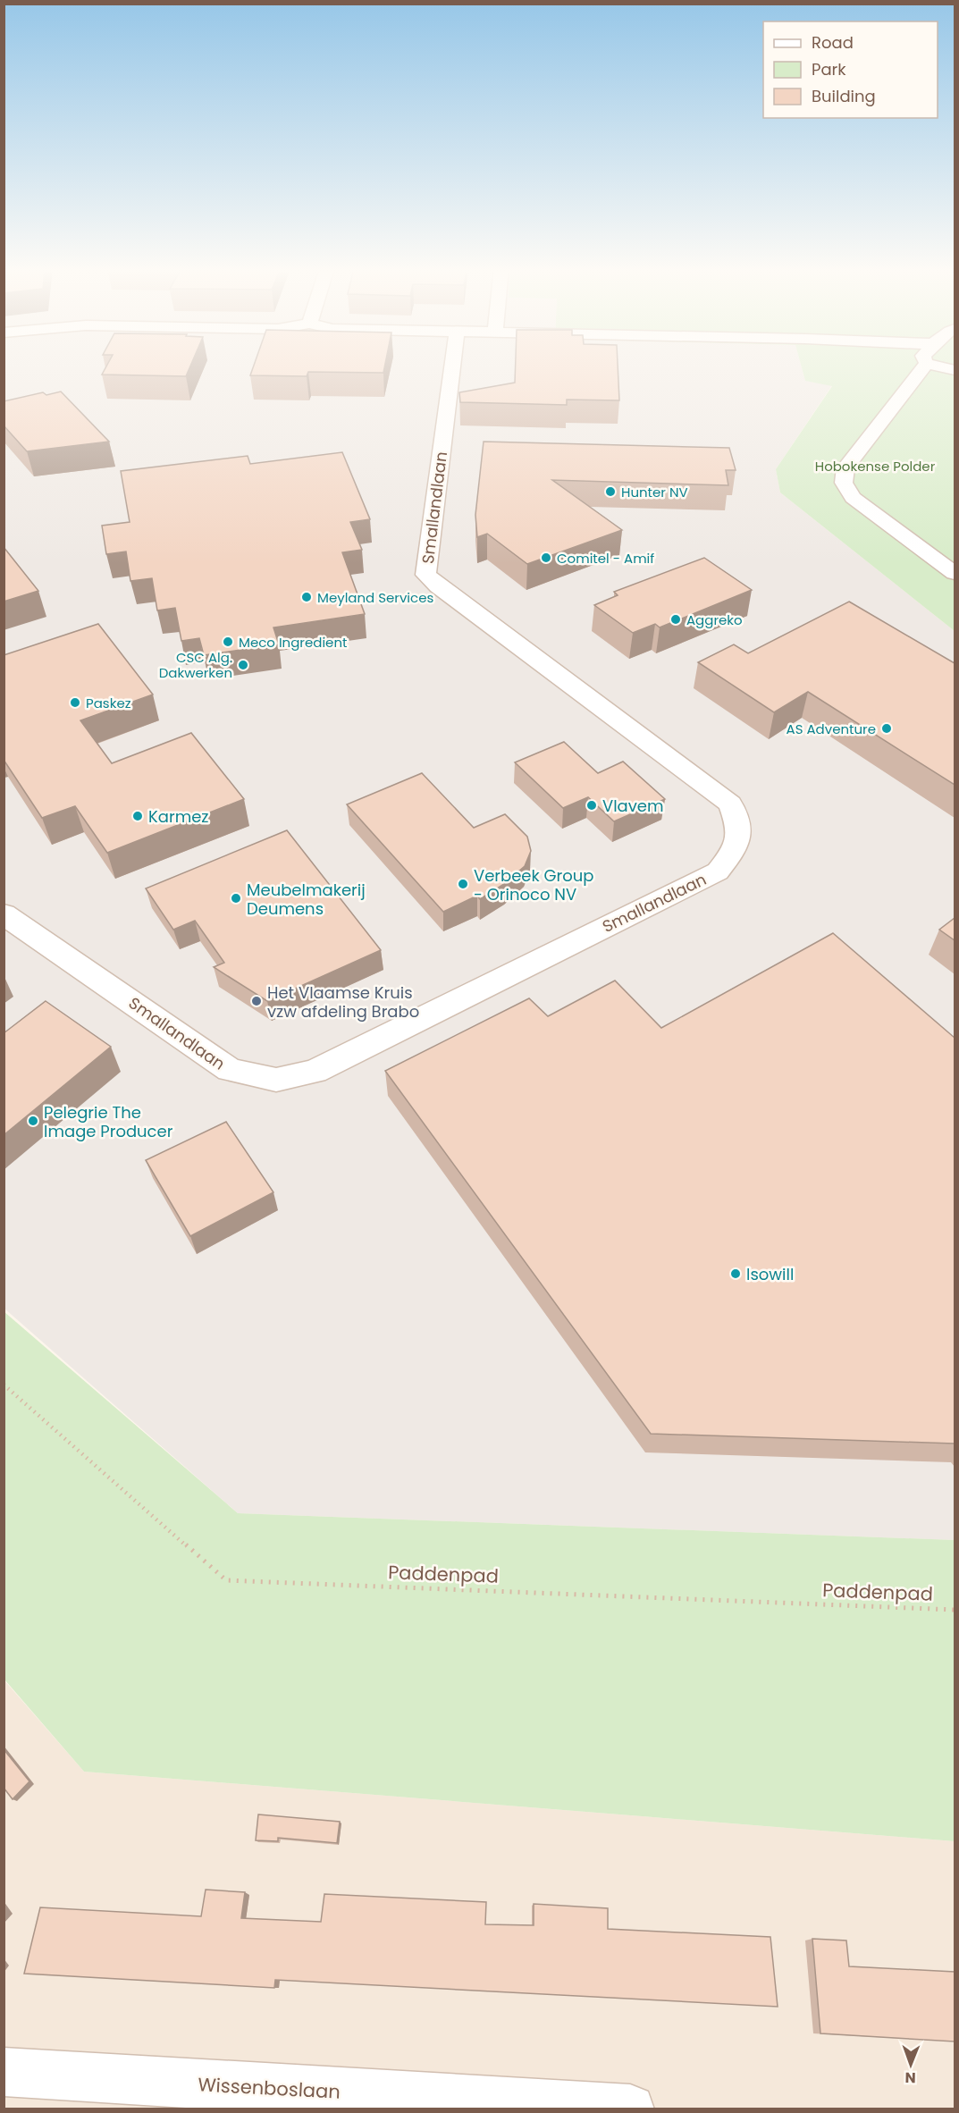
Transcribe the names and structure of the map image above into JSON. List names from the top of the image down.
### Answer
{
  "streets": {
    "street": ["Smallandlaan", "Wissenboslaan"],
    "path": ["Paddenpad"]
  },
  "parks": ["Hobokense Polder"],
  "places": [
    "Hunter NV",
    "Comitel - Amif",
    "Meyland Services",
    "Aggreko",
    "Meco Ingredient",
    "CSC Alg. Dakwerken",
    "Paskez",
    "AS Adventure",
    "Vlavem",
    "Karmez",
    "Verbeek Group - Orinoco NV",
    "Meubelmakerij Deumens",
    "Het Vlaamse Kruis vzw afdeling Brabo",
    "Pelegrie The Image Producer",
    "Isowill"
  ],
  "legend": ["Road", "Park", "Building"],
  "north": "bottom"
}
